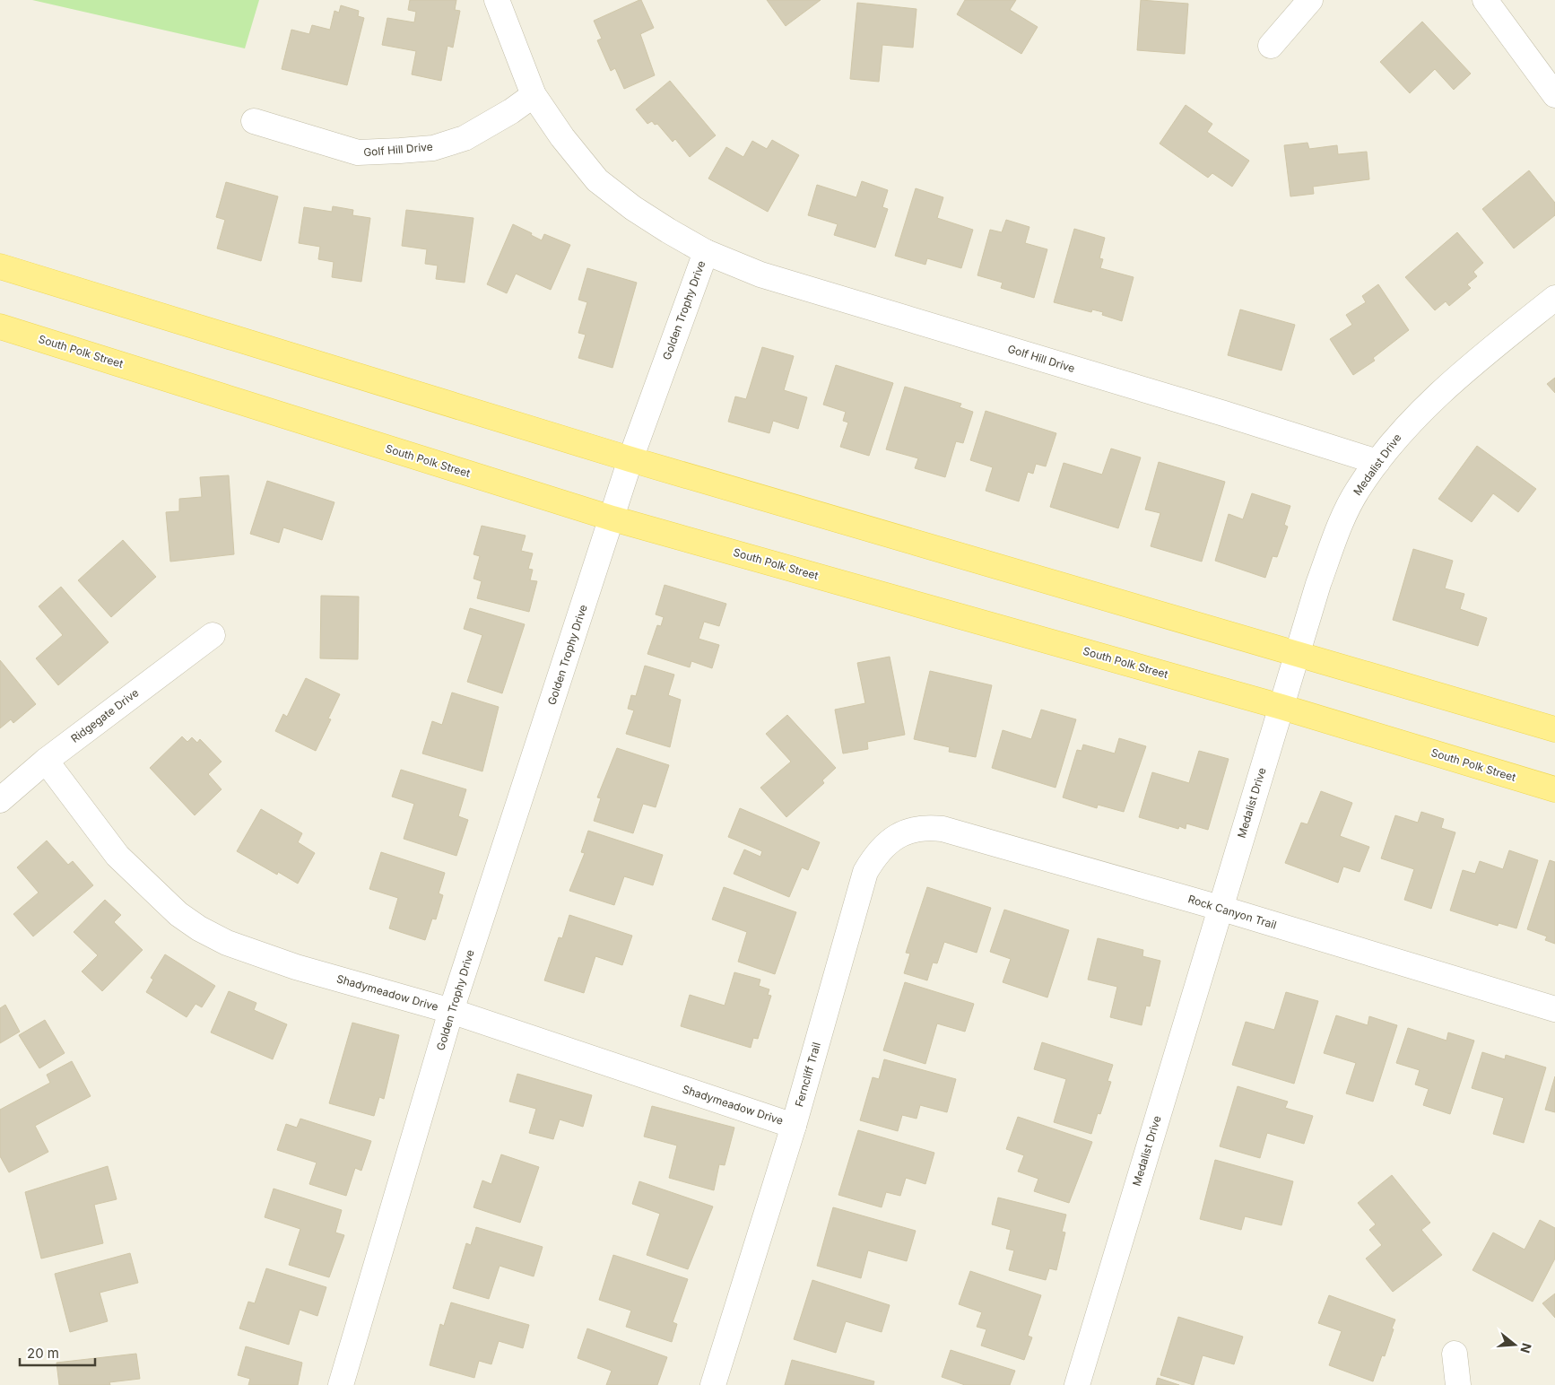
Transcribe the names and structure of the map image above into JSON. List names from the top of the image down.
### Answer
{
  "streets": {
    "main road": ["South Polk Street"],
    "street": [
      "Golf Hill Drive",
      "Golden Trophy Drive",
      "Medalist Drive",
      "Ridgegate Drive",
      "Rock Canyon Trail",
      "Shadymeadow Drive",
      "Ferncliff Trail"
    ]
  },
  "crossings": [
    ["Golf Hill Drive", "Golden Trophy Drive"],
    ["Golf Hill Drive", "Medalist Drive"],
    ["Golden Trophy Drive", "South Polk Street"],
    ["Golden Trophy Drive", "Shadymeadow Drive"],
    ["South Polk Street", "Medalist Drive"],
    ["Medalist Drive", "Rock Canyon Trail"],
    ["Ridgegate Drive", "Shadymeadow Drive"],
    ["Rock Canyon Trail", "Ferncliff Trail"],
    ["Shadymeadow Drive", "Ferncliff Trail"]
  ],
  "scale_bar": "20 m",
  "north": "right"
}
